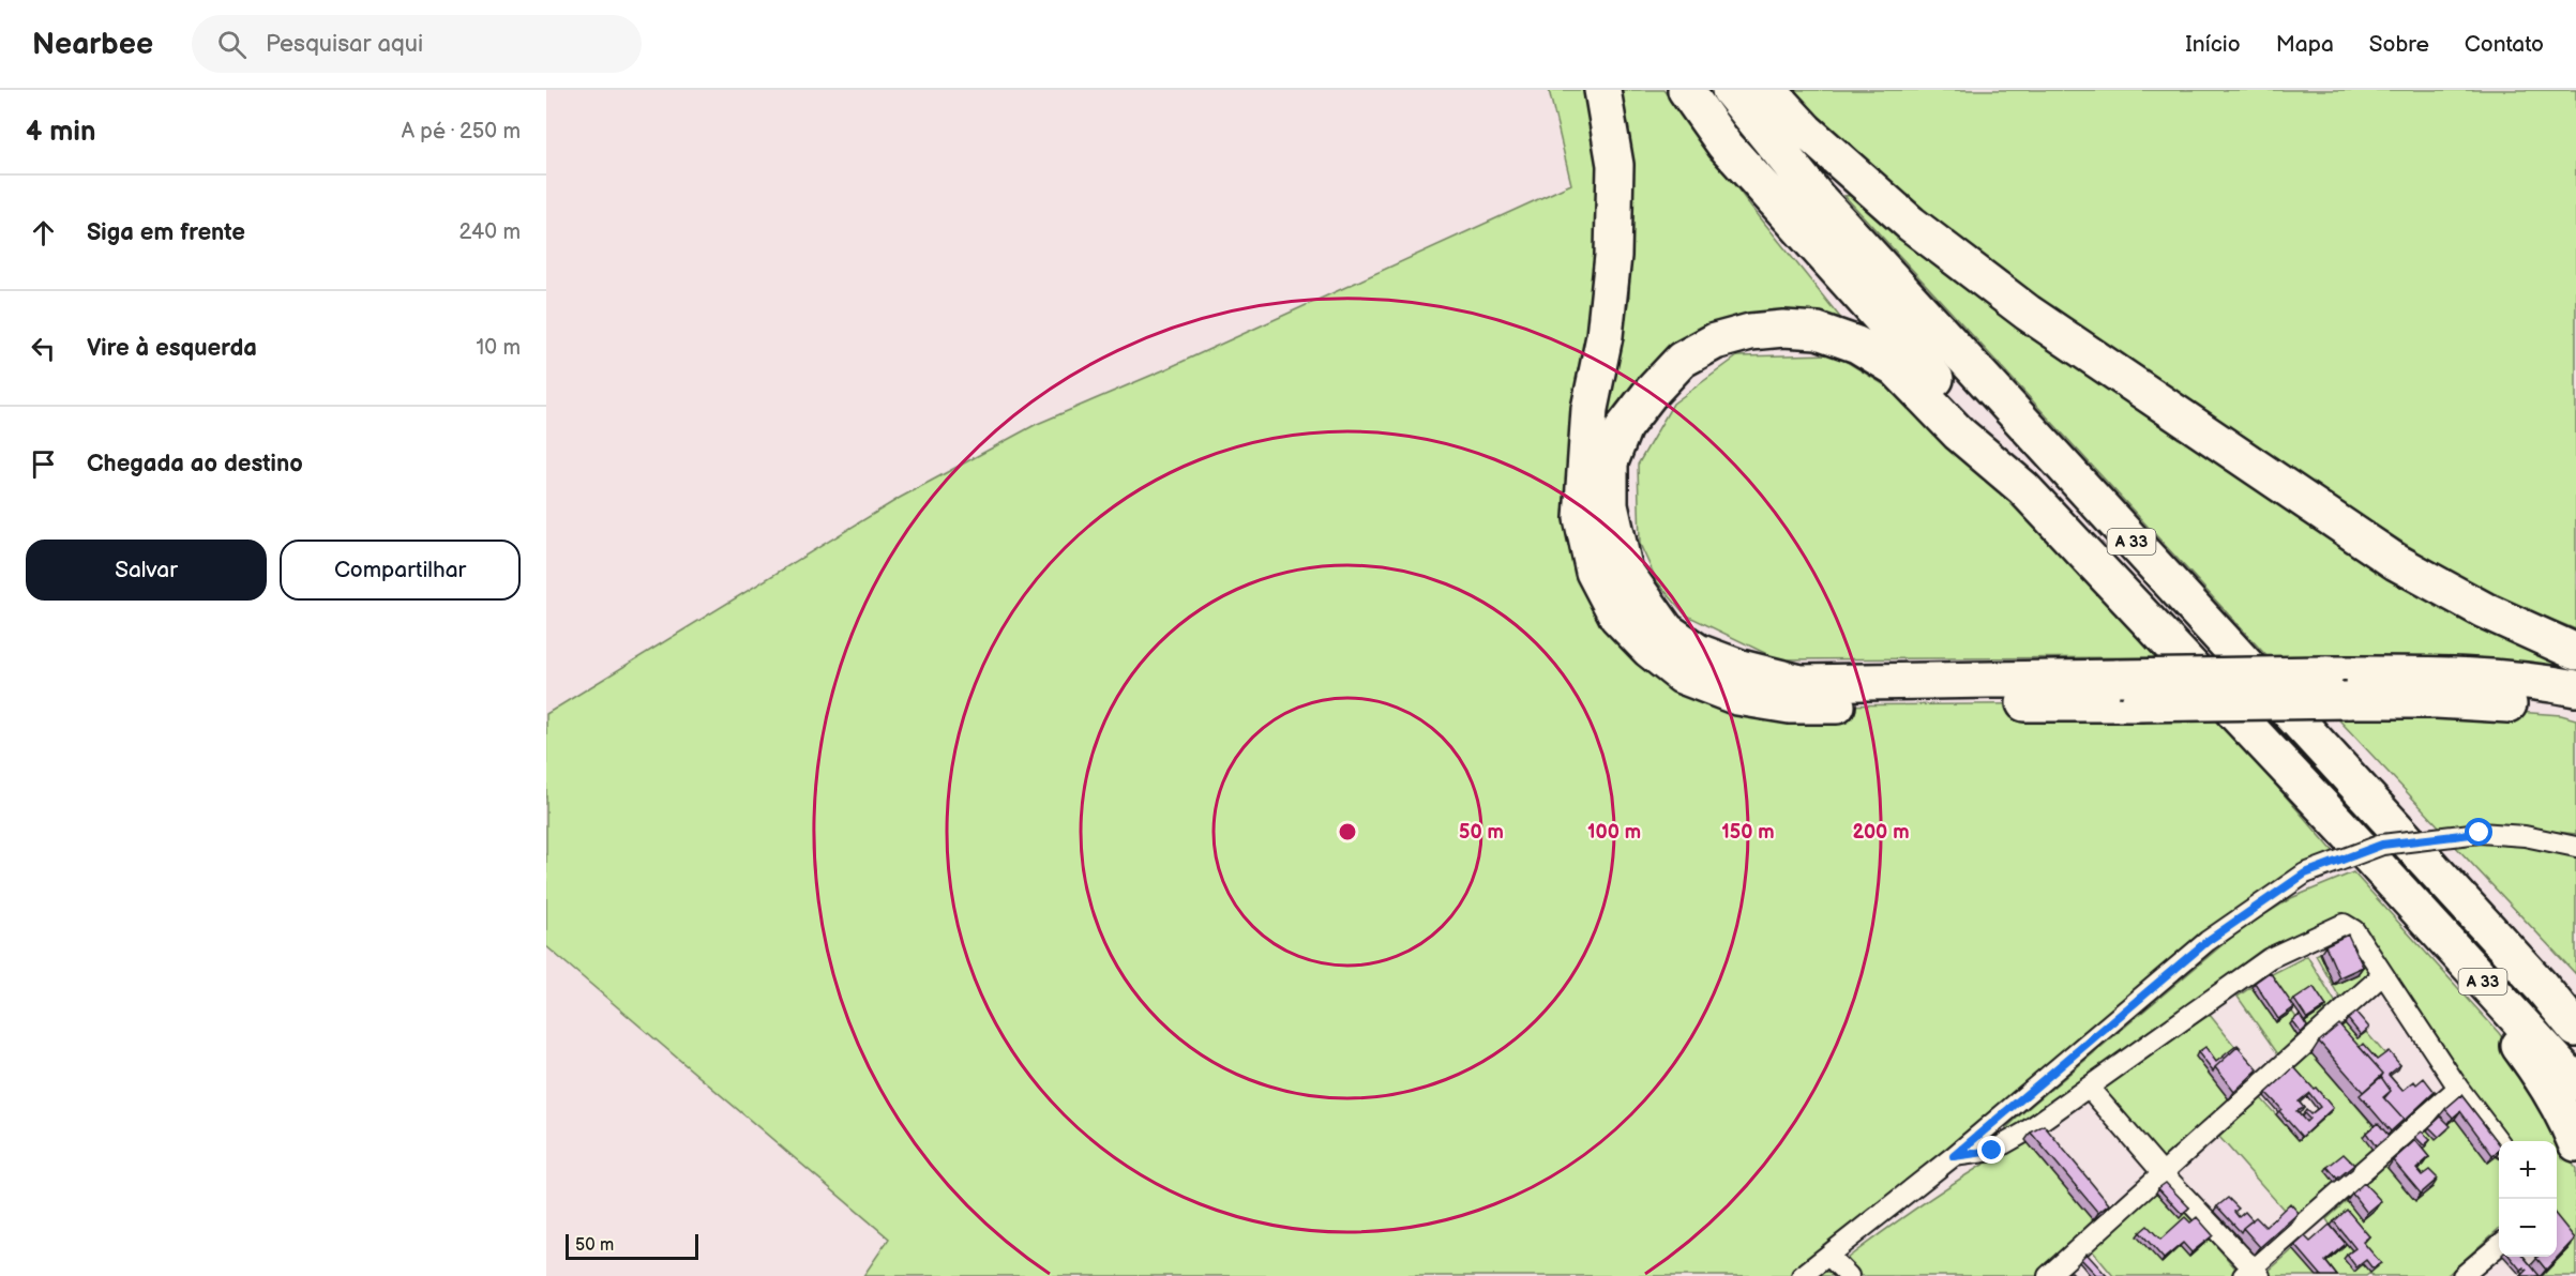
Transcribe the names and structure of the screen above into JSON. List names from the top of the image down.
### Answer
{
  "streets": {
    "highway": ["A 33"]
  },
  "scale_bar": "50 m",
  "page": {
    "header": "Nearbee",
    "search": "Pesquisar aqui",
    "nav": [
      "Início",
      "Mapa",
      "Sobre",
      "Contato"
    ],
    "heading": ["4 min", "A pé · 250 m"],
    "list": [
      ["Siga em frente", "240 m"],
      ["Vire à esquerda", "10 m"],
      "Chegada ao destino"
    ],
    "buttons": ["Salvar", "Compartilhar"],
    "map_buttons": ["+", "−"],
    "scale": "50 m"
  },
  "rings": [
    "50 m",
    "100 m",
    "150 m",
    "200 m"
  ]
}
